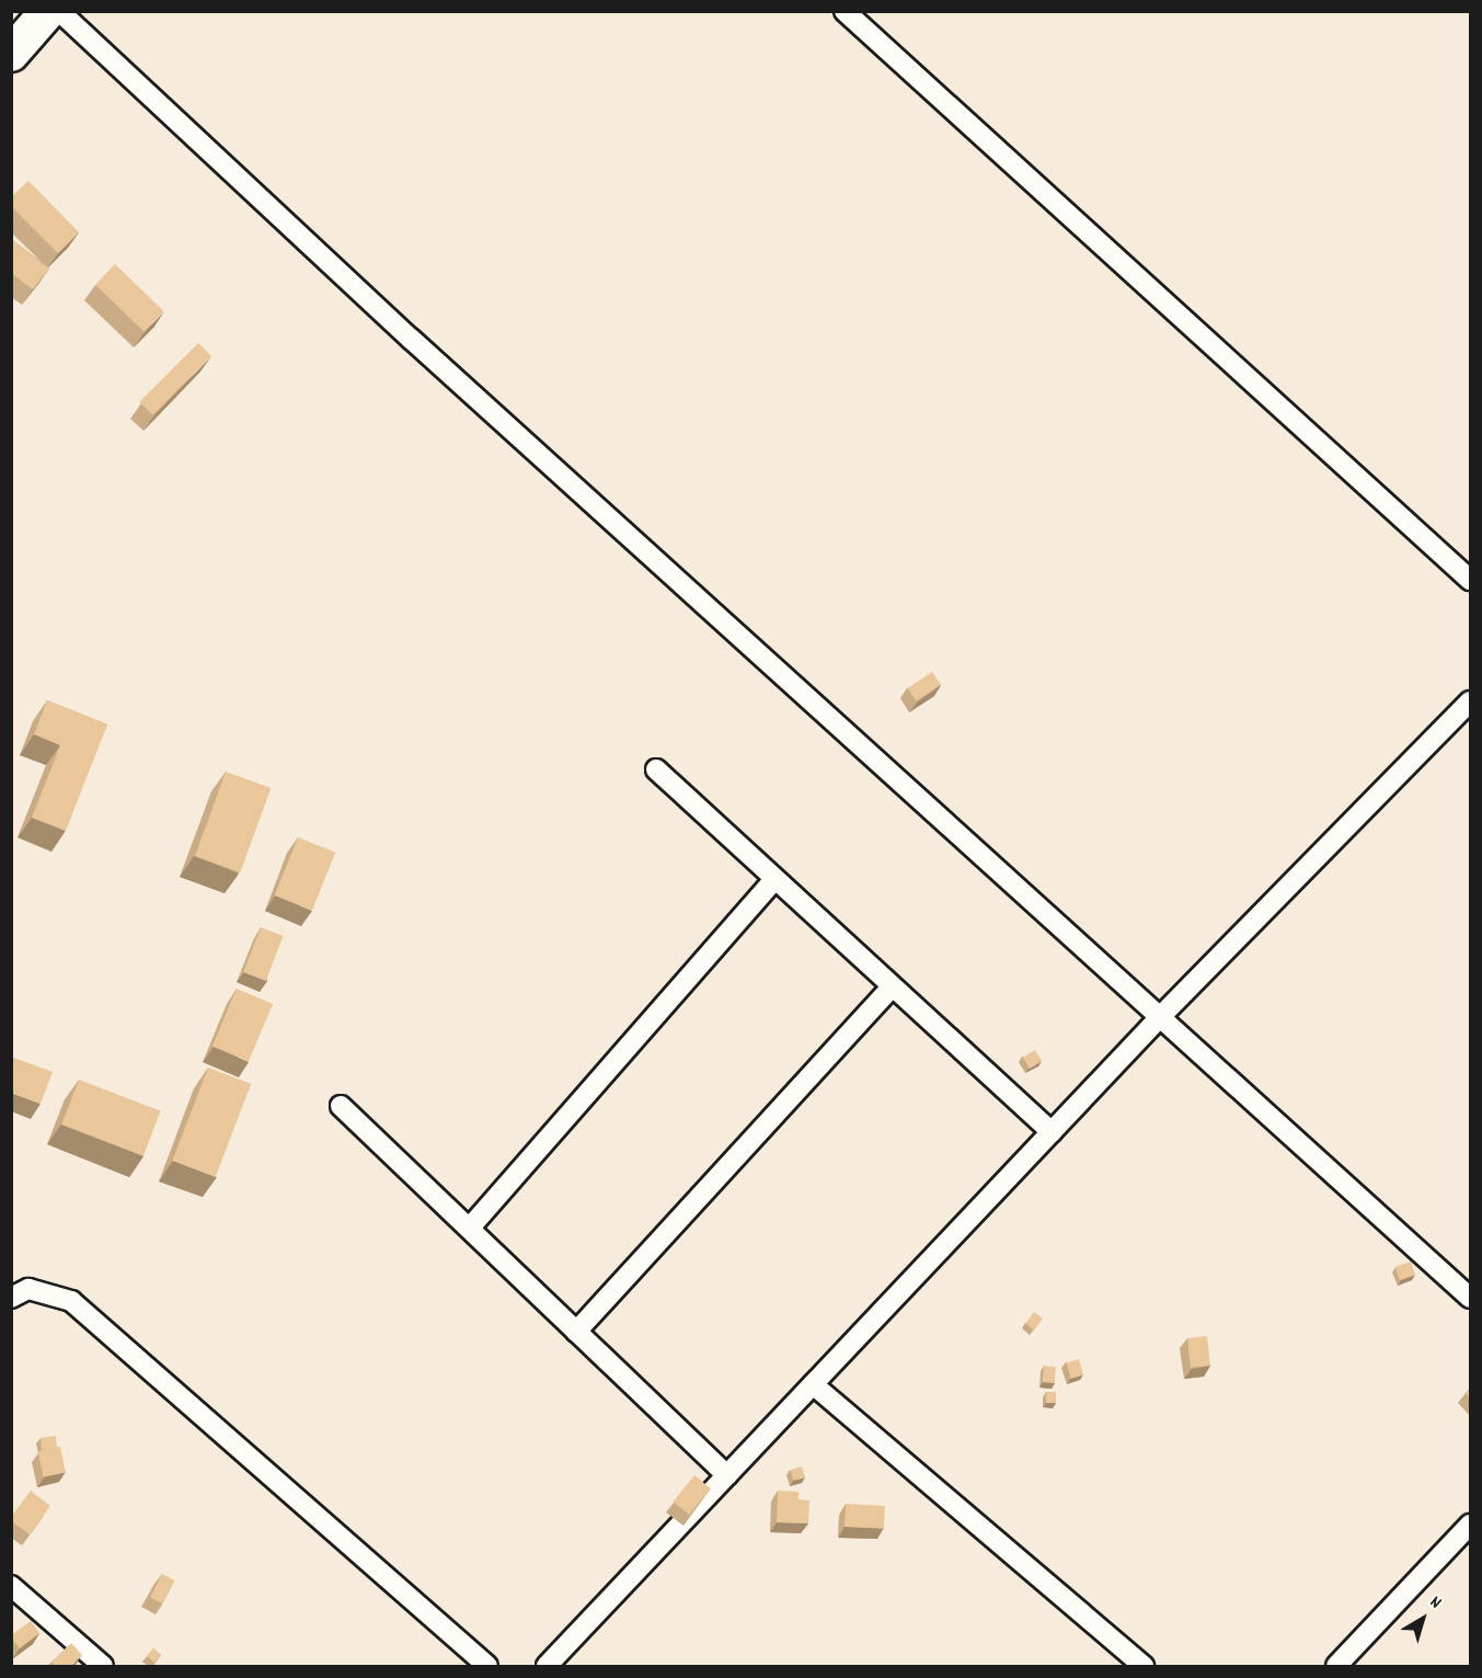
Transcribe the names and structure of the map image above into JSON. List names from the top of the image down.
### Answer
{
  "north": "top right"
}
